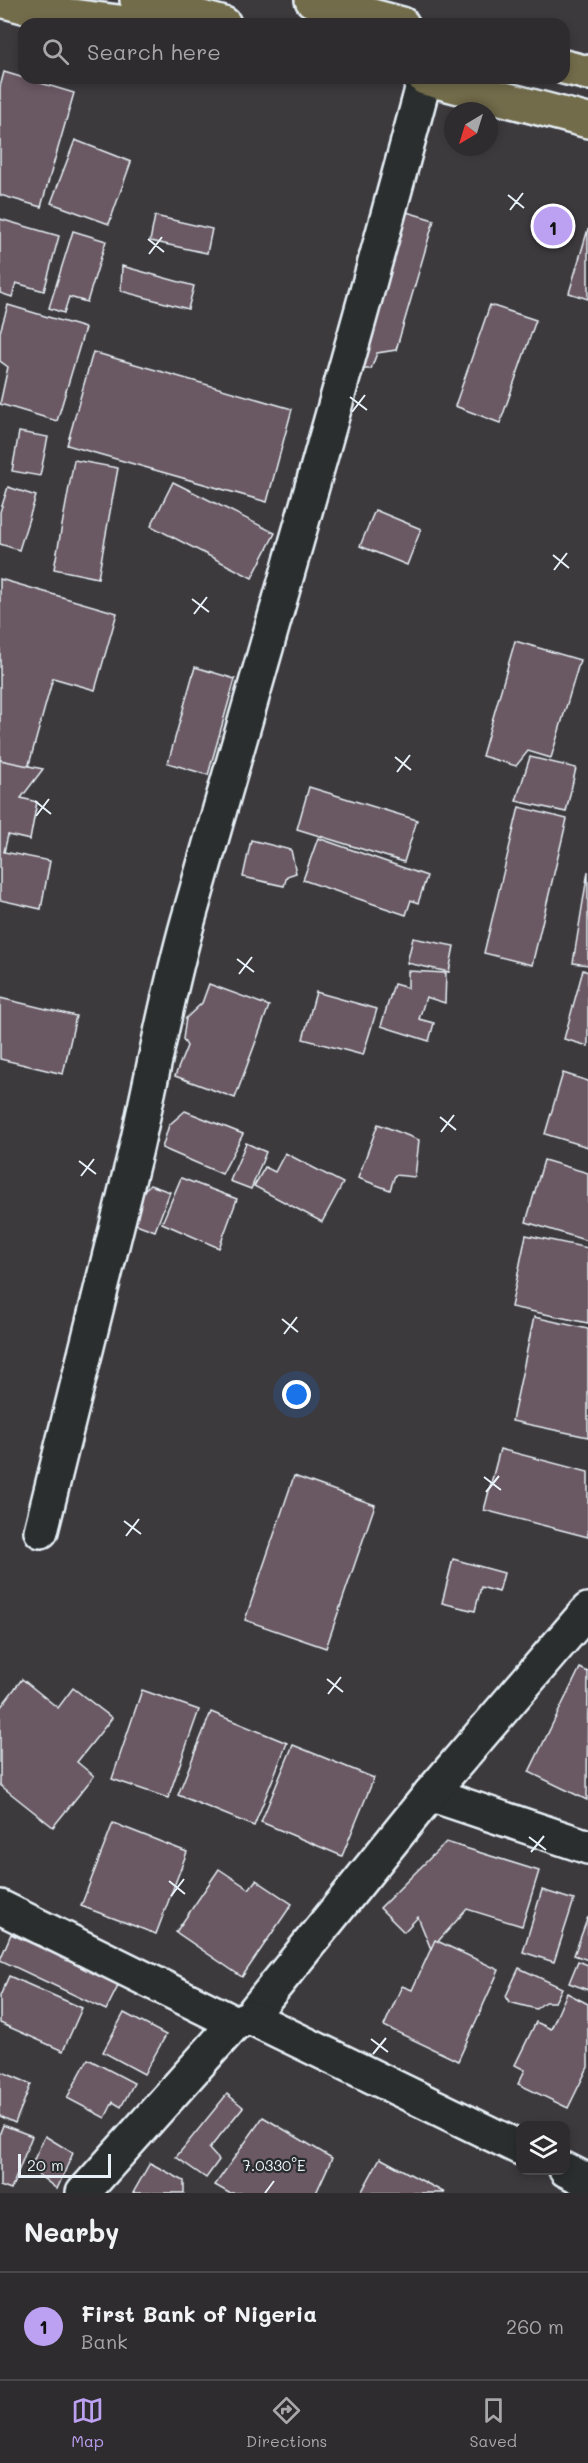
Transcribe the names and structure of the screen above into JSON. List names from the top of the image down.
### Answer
{
  "scale_bar": "20 m",
  "north": "bottom left",
  "page": {
    "search": "Search here",
    "pins": "1",
    "scale": "20 m",
    "heading": "Nearby",
    "list": [
      {
        "mark": "1",
        "name": "First Bank of Nigeria",
        "note": "Bank",
        "value": "260 m"
      }
    ],
    "nav": ["Map", "Directions", "Saved"]
  },
  "coordinates": ["7.0330°E"]
}
